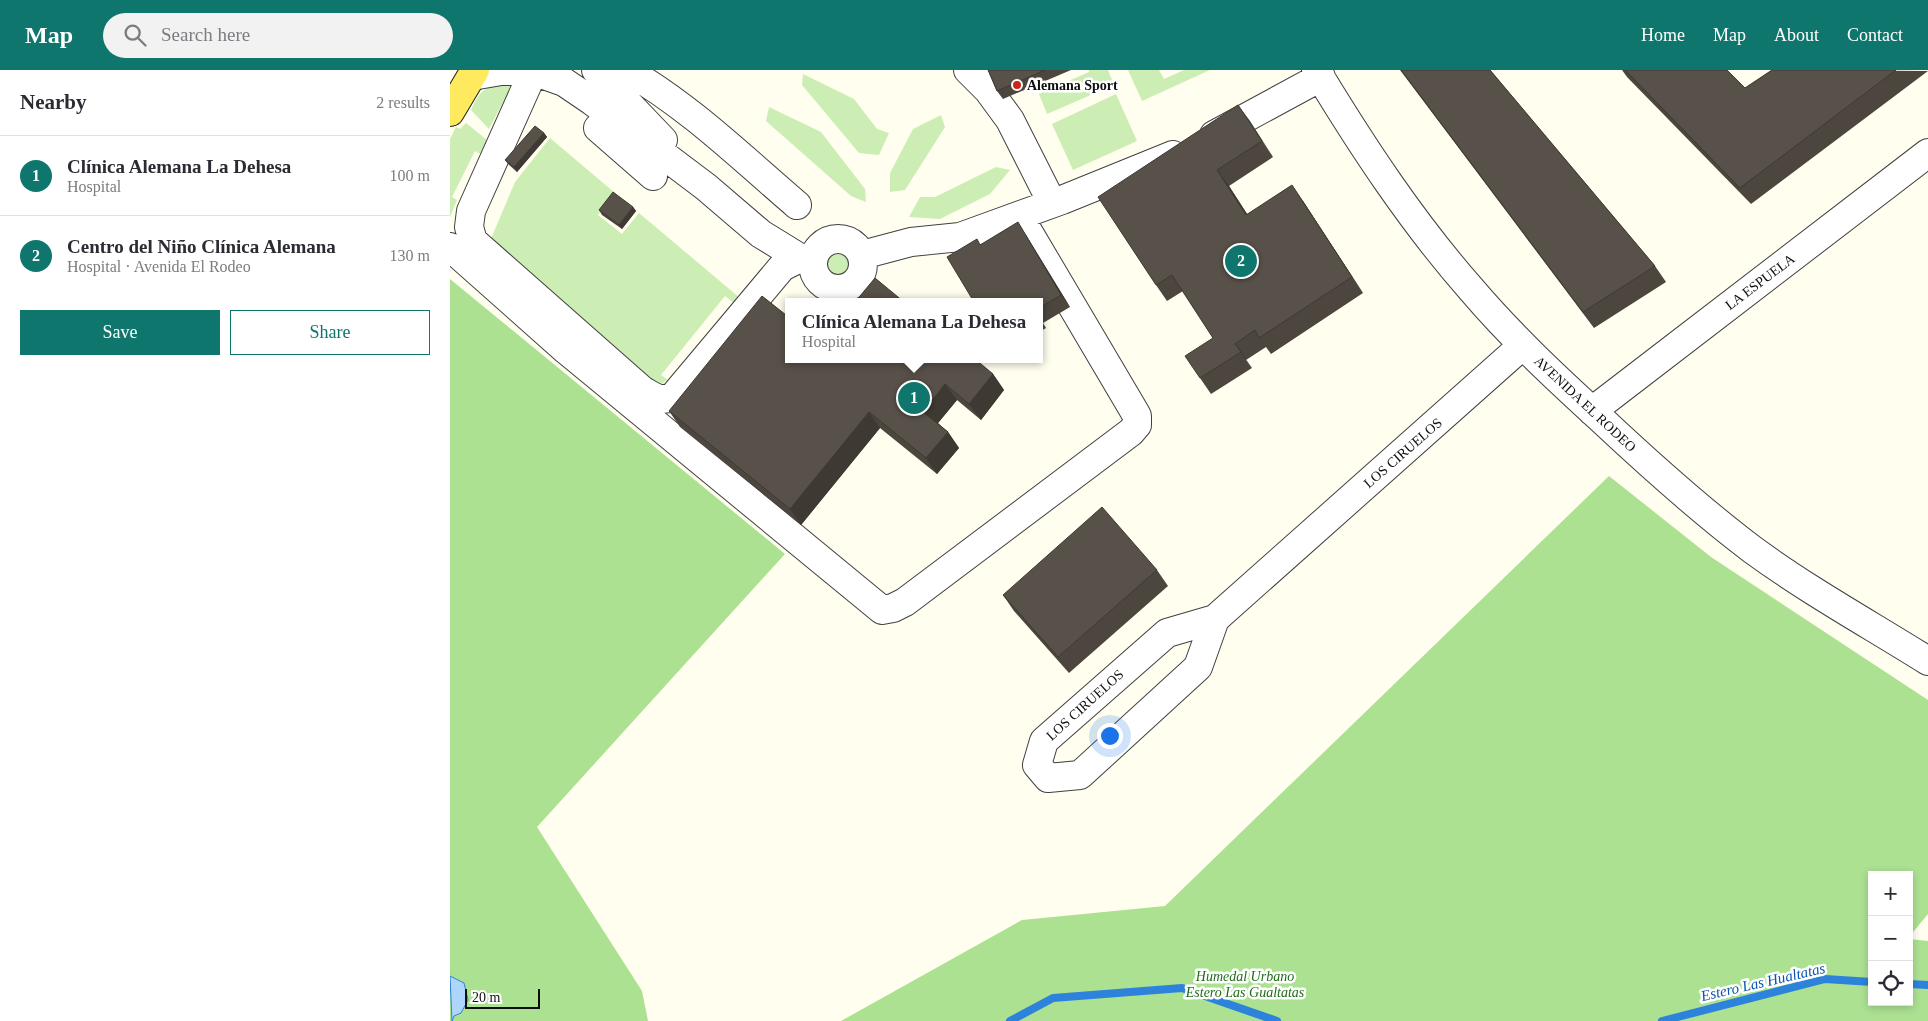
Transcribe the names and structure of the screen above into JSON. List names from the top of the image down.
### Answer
{
  "streets": {
    "street": ["LA ESPUELA", "AVENIDA EL RODEO", "LOS CIRUELOS"]
  },
  "crossings": [
    ["LA ESPUELA", "AVENIDA EL RODEO"],
    ["AVENIDA EL RODEO", "LOS CIRUELOS"]
  ],
  "water": ["Estero Las Hualtatas"],
  "parks": ["Humedal Urbano Estero Las Gualtatas"],
  "places": ["Alemana Sport"],
  "scale_bar": "20 m",
  "page": {
    "header": "Map",
    "search": "Search here",
    "nav": [
      "Home",
      "Map",
      "About",
      "Contact"
    ],
    "heading": ["Nearby", "2 results"],
    "list": [
      {
        "mark": "1",
        "name": "Clínica Alemana La Dehesa",
        "note": "Hospital",
        "value": "100 m"
      },
      {
        "mark": "2",
        "name": "Centro del Niño Clínica Alemana",
        "note": "Hospital · Avenida El Rodeo",
        "value": "130 m"
      }
    ],
    "pins": ["2", "1"],
    "buttons": ["Save", "Share"],
    "popup": ["Clínica Alemana La Dehesa", "Hospital"],
    "map_buttons": ["+", "−"],
    "scale": "20 m"
  }
}
